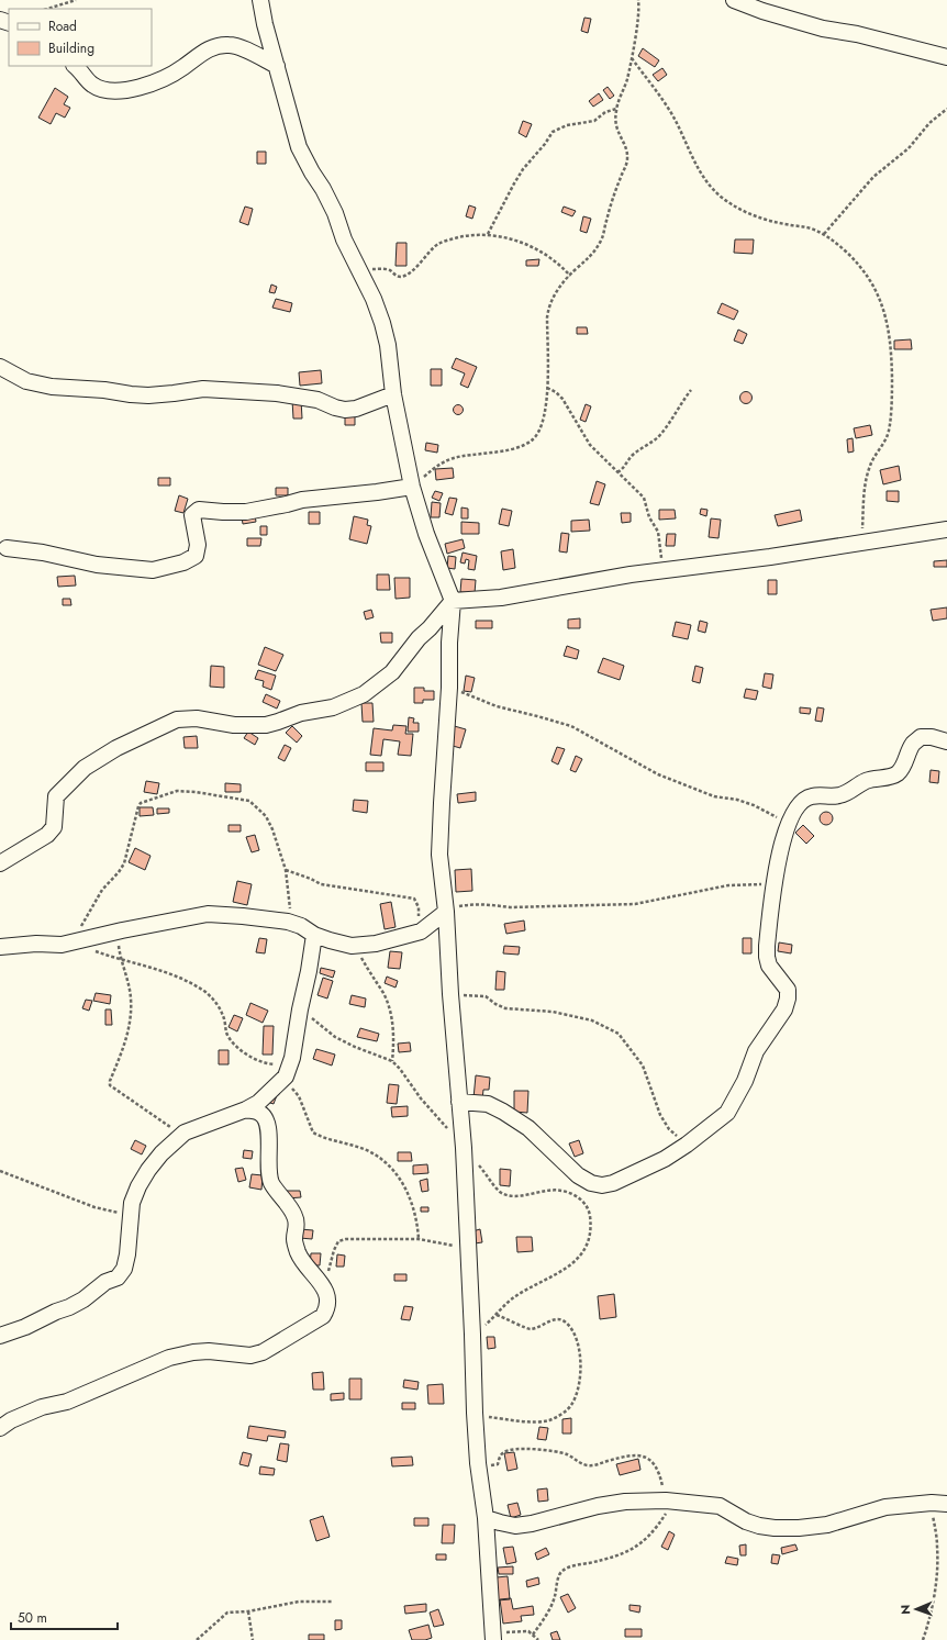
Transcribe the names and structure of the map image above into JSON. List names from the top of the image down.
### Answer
{
  "legend": ["Road", "Building"],
  "scale_bar": "50 m",
  "north": "left"
}
